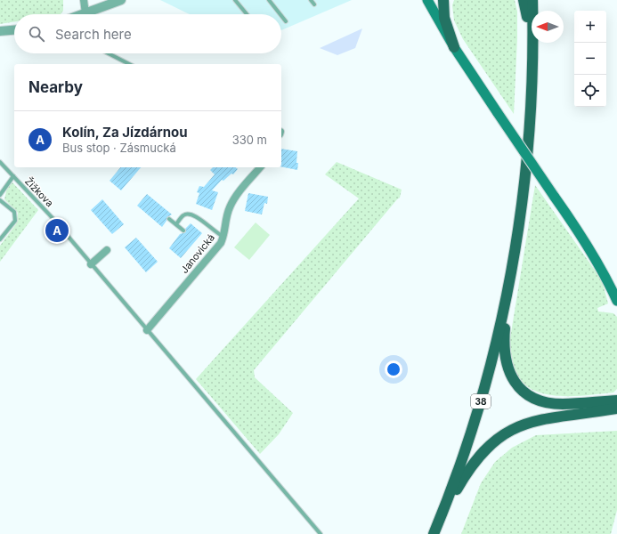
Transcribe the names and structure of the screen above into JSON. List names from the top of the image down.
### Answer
{
  "streets": {
    "main road": ["38"],
    "street": ["Janovická"],
    "lane": ["Žižkova"]
  },
  "crossings": [
    ["Žižkova", "Janovická"]
  ],
  "north": "left",
  "page": {
    "map_buttons": ["+", "−"],
    "search": "Search here",
    "heading": "Nearby",
    "list": [
      {
        "mark": "A",
        "name": "Kolín, Za Jízdárnou",
        "note": "Bus stop · Zásmucká",
        "value": "330 m"
      }
    ],
    "pins": "A"
  }
}
